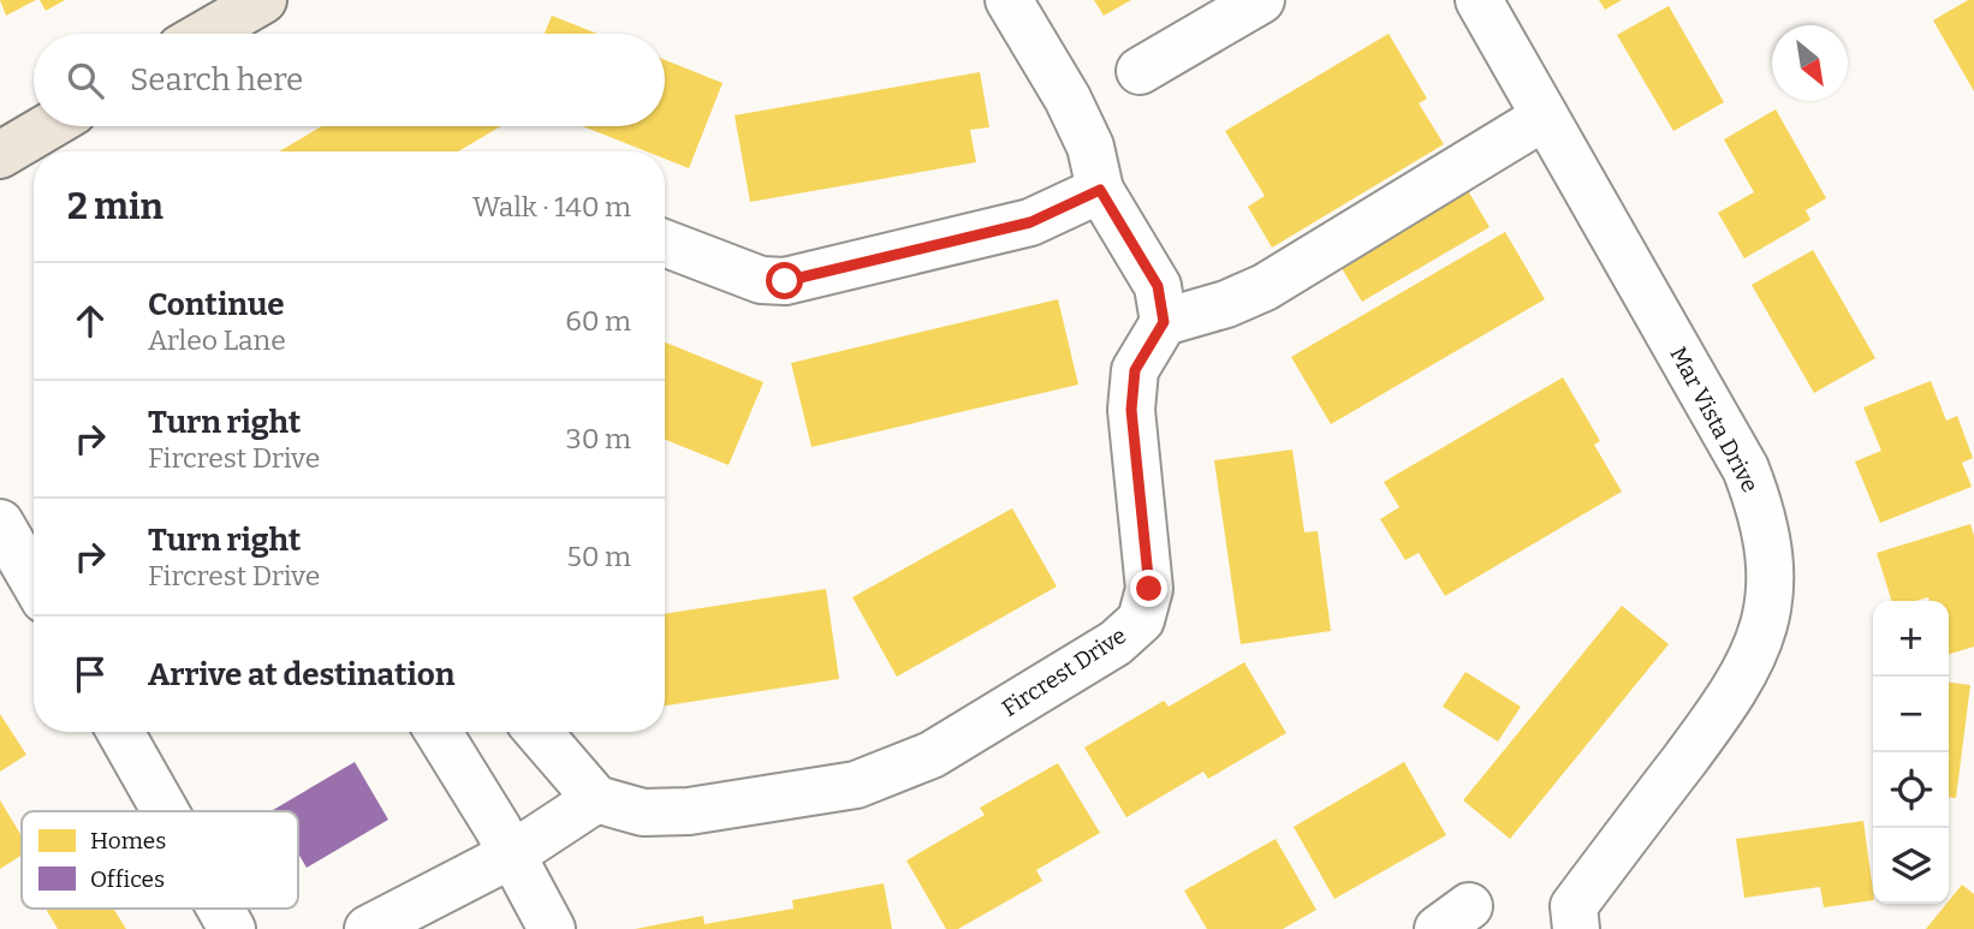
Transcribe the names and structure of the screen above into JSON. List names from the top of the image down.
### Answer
{
  "streets": {
    "street": ["Mar Vista Drive", "Fircrest Drive"]
  },
  "legend": ["Homes", "Offices"],
  "north": "bottom right",
  "page": {
    "search": "Search here",
    "heading": ["2 min", "Walk · 140 m"],
    "list": [
      ["Continue", "Arleo Lane", "60 m"],
      ["Turn right", "Fircrest Drive", "30 m"],
      ["Turn right", "Fircrest Drive", "50 m"],
      "Arrive at destination"
    ],
    "map_buttons": ["+", "−"]
  }
}
